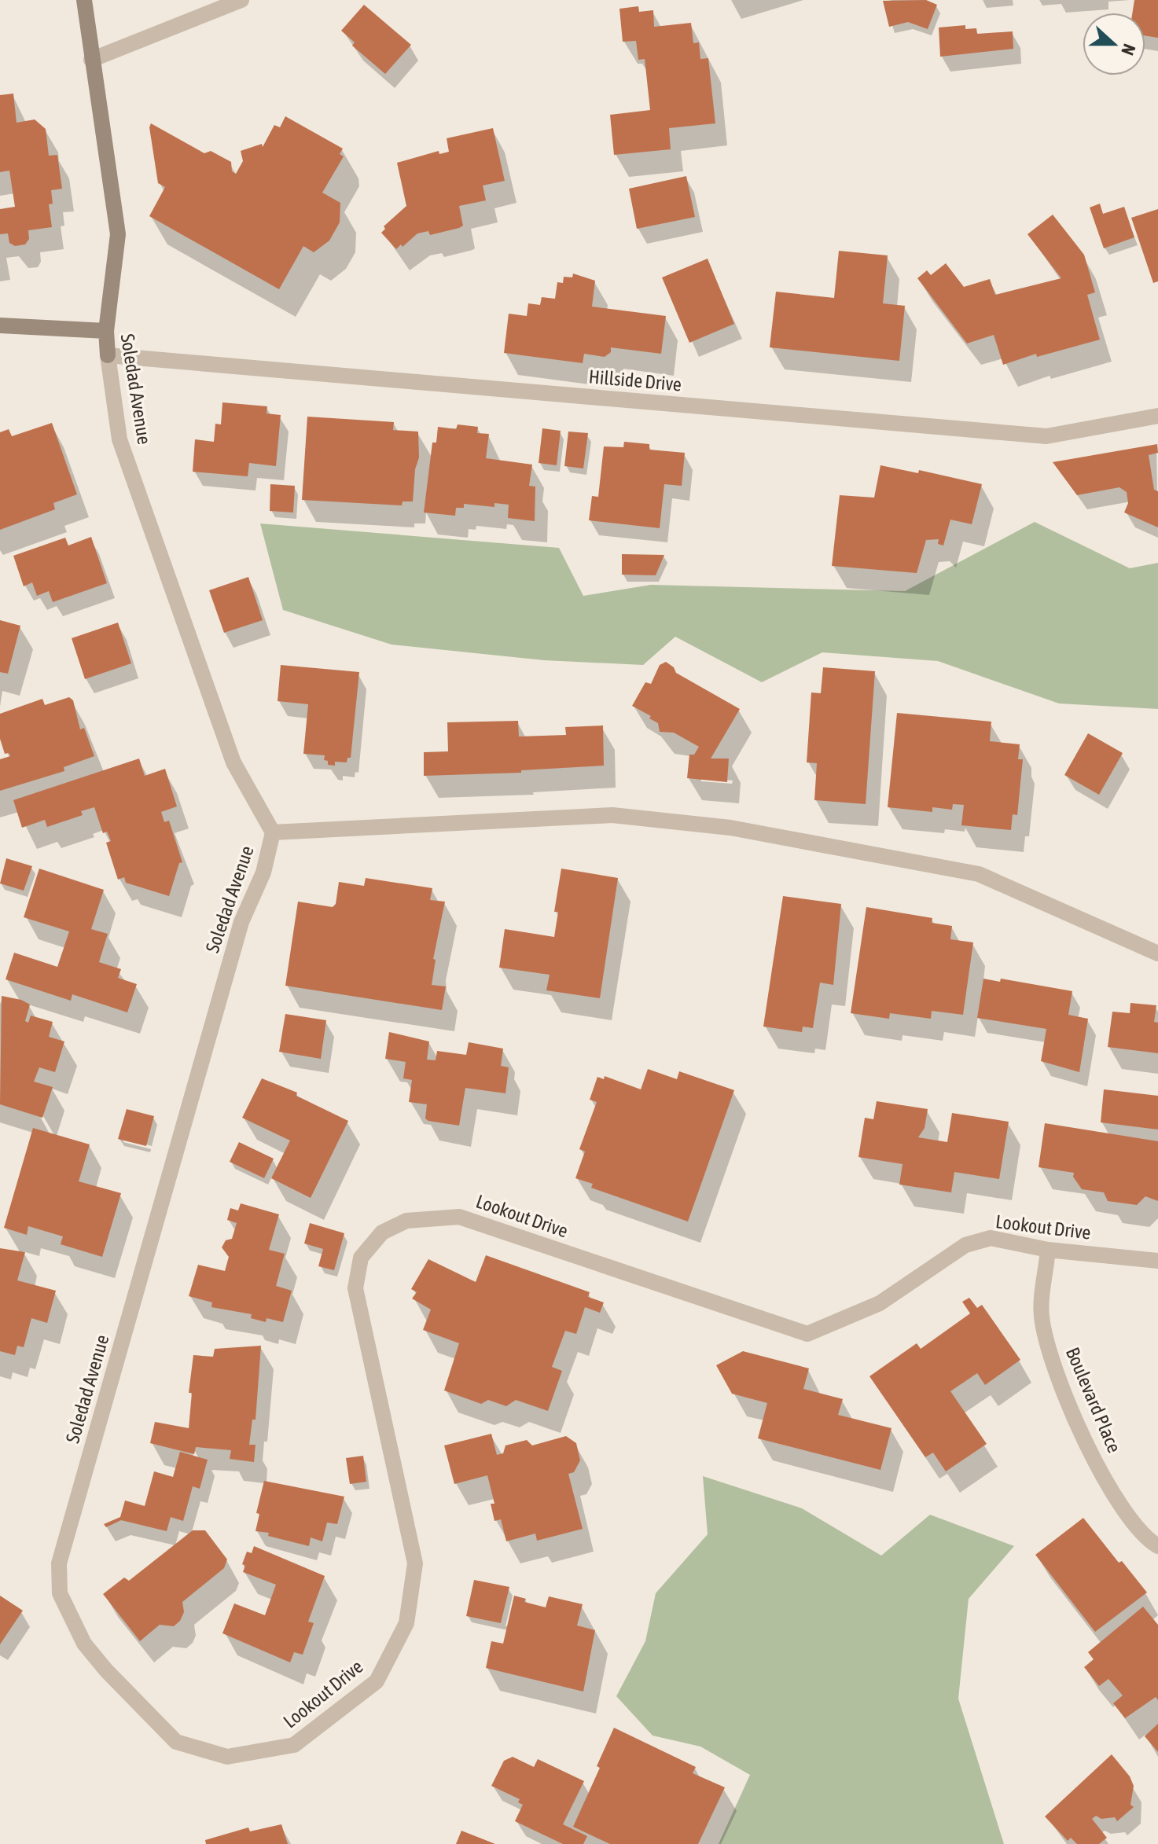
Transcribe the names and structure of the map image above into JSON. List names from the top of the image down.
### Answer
{
  "streets": {
    "street": [
      "Hillside Drive",
      "Soledad Avenue",
      "Lookout Drive",
      "Boulevard Place"
    ]
  },
  "crossings": [
    ["Hillside Drive", "Soledad Avenue"],
    ["Soledad Avenue", "Lookout Drive"],
    ["Lookout Drive", "Boulevard Place"]
  ],
  "north": "right"
}
